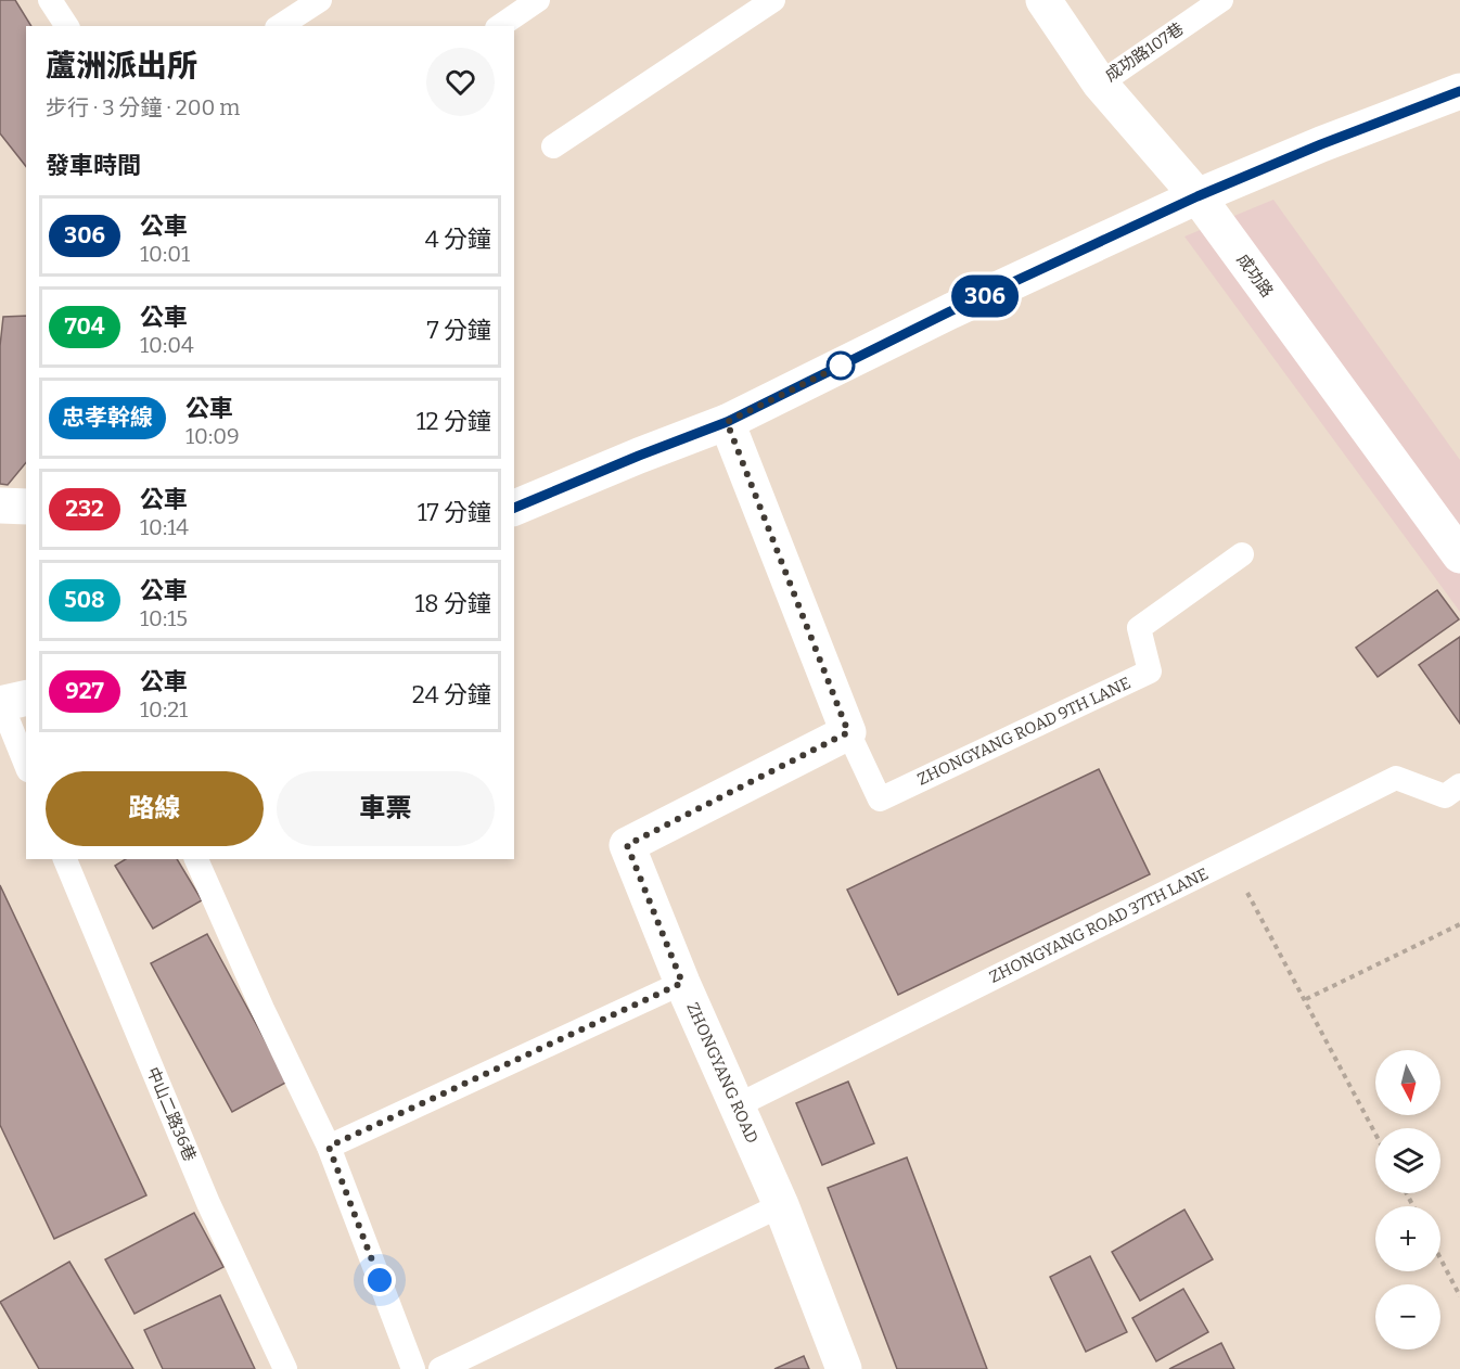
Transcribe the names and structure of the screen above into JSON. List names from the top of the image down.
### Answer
{
  "streets": {
    "street": ["成功路", "ZHONGYANG ROAD"],
    "lane": [
      "成功路107巷",
      "ZHONGYANG ROAD 9TH LANE",
      "ZHONGYANG ROAD 37TH LANE",
      "中山二路36巷"
    ]
  },
  "crossings": [
    ["成功路107巷", "成功路"],
    ["ZHONGYANG ROAD 9TH LANE", "ZHONGYANG ROAD"],
    ["ZHONGYANG ROAD 37TH LANE", "ZHONGYANG ROAD"]
  ],
  "lines": ["bus line 306"],
  "north": "bottom",
  "page": {
    "on_map": "306",
    "heading": [
      ["蘆洲派出所", "步行 · 3 分鐘 · 200 m"],
      "發車時間"
    ],
    "list": [
      {
        "mark": "306",
        "name": "公車",
        "note": "10:01",
        "value": "4 分鐘"
      },
      {
        "mark": "704",
        "name": "公車",
        "note": "10:04",
        "value": "7 分鐘"
      },
      {
        "mark": "忠孝幹線",
        "name": "公車",
        "note": "10:09",
        "value": "12 分鐘"
      },
      {
        "mark": "232",
        "name": "公車",
        "note": "10:14",
        "value": "17 分鐘"
      },
      {
        "mark": "508",
        "name": "公車",
        "note": "10:15",
        "value": "18 分鐘"
      },
      {
        "mark": "927",
        "name": "公車",
        "note": "10:21",
        "value": "24 分鐘"
      }
    ],
    "buttons": ["路線", "車票"],
    "map_buttons": ["+", "−"]
  }
}
